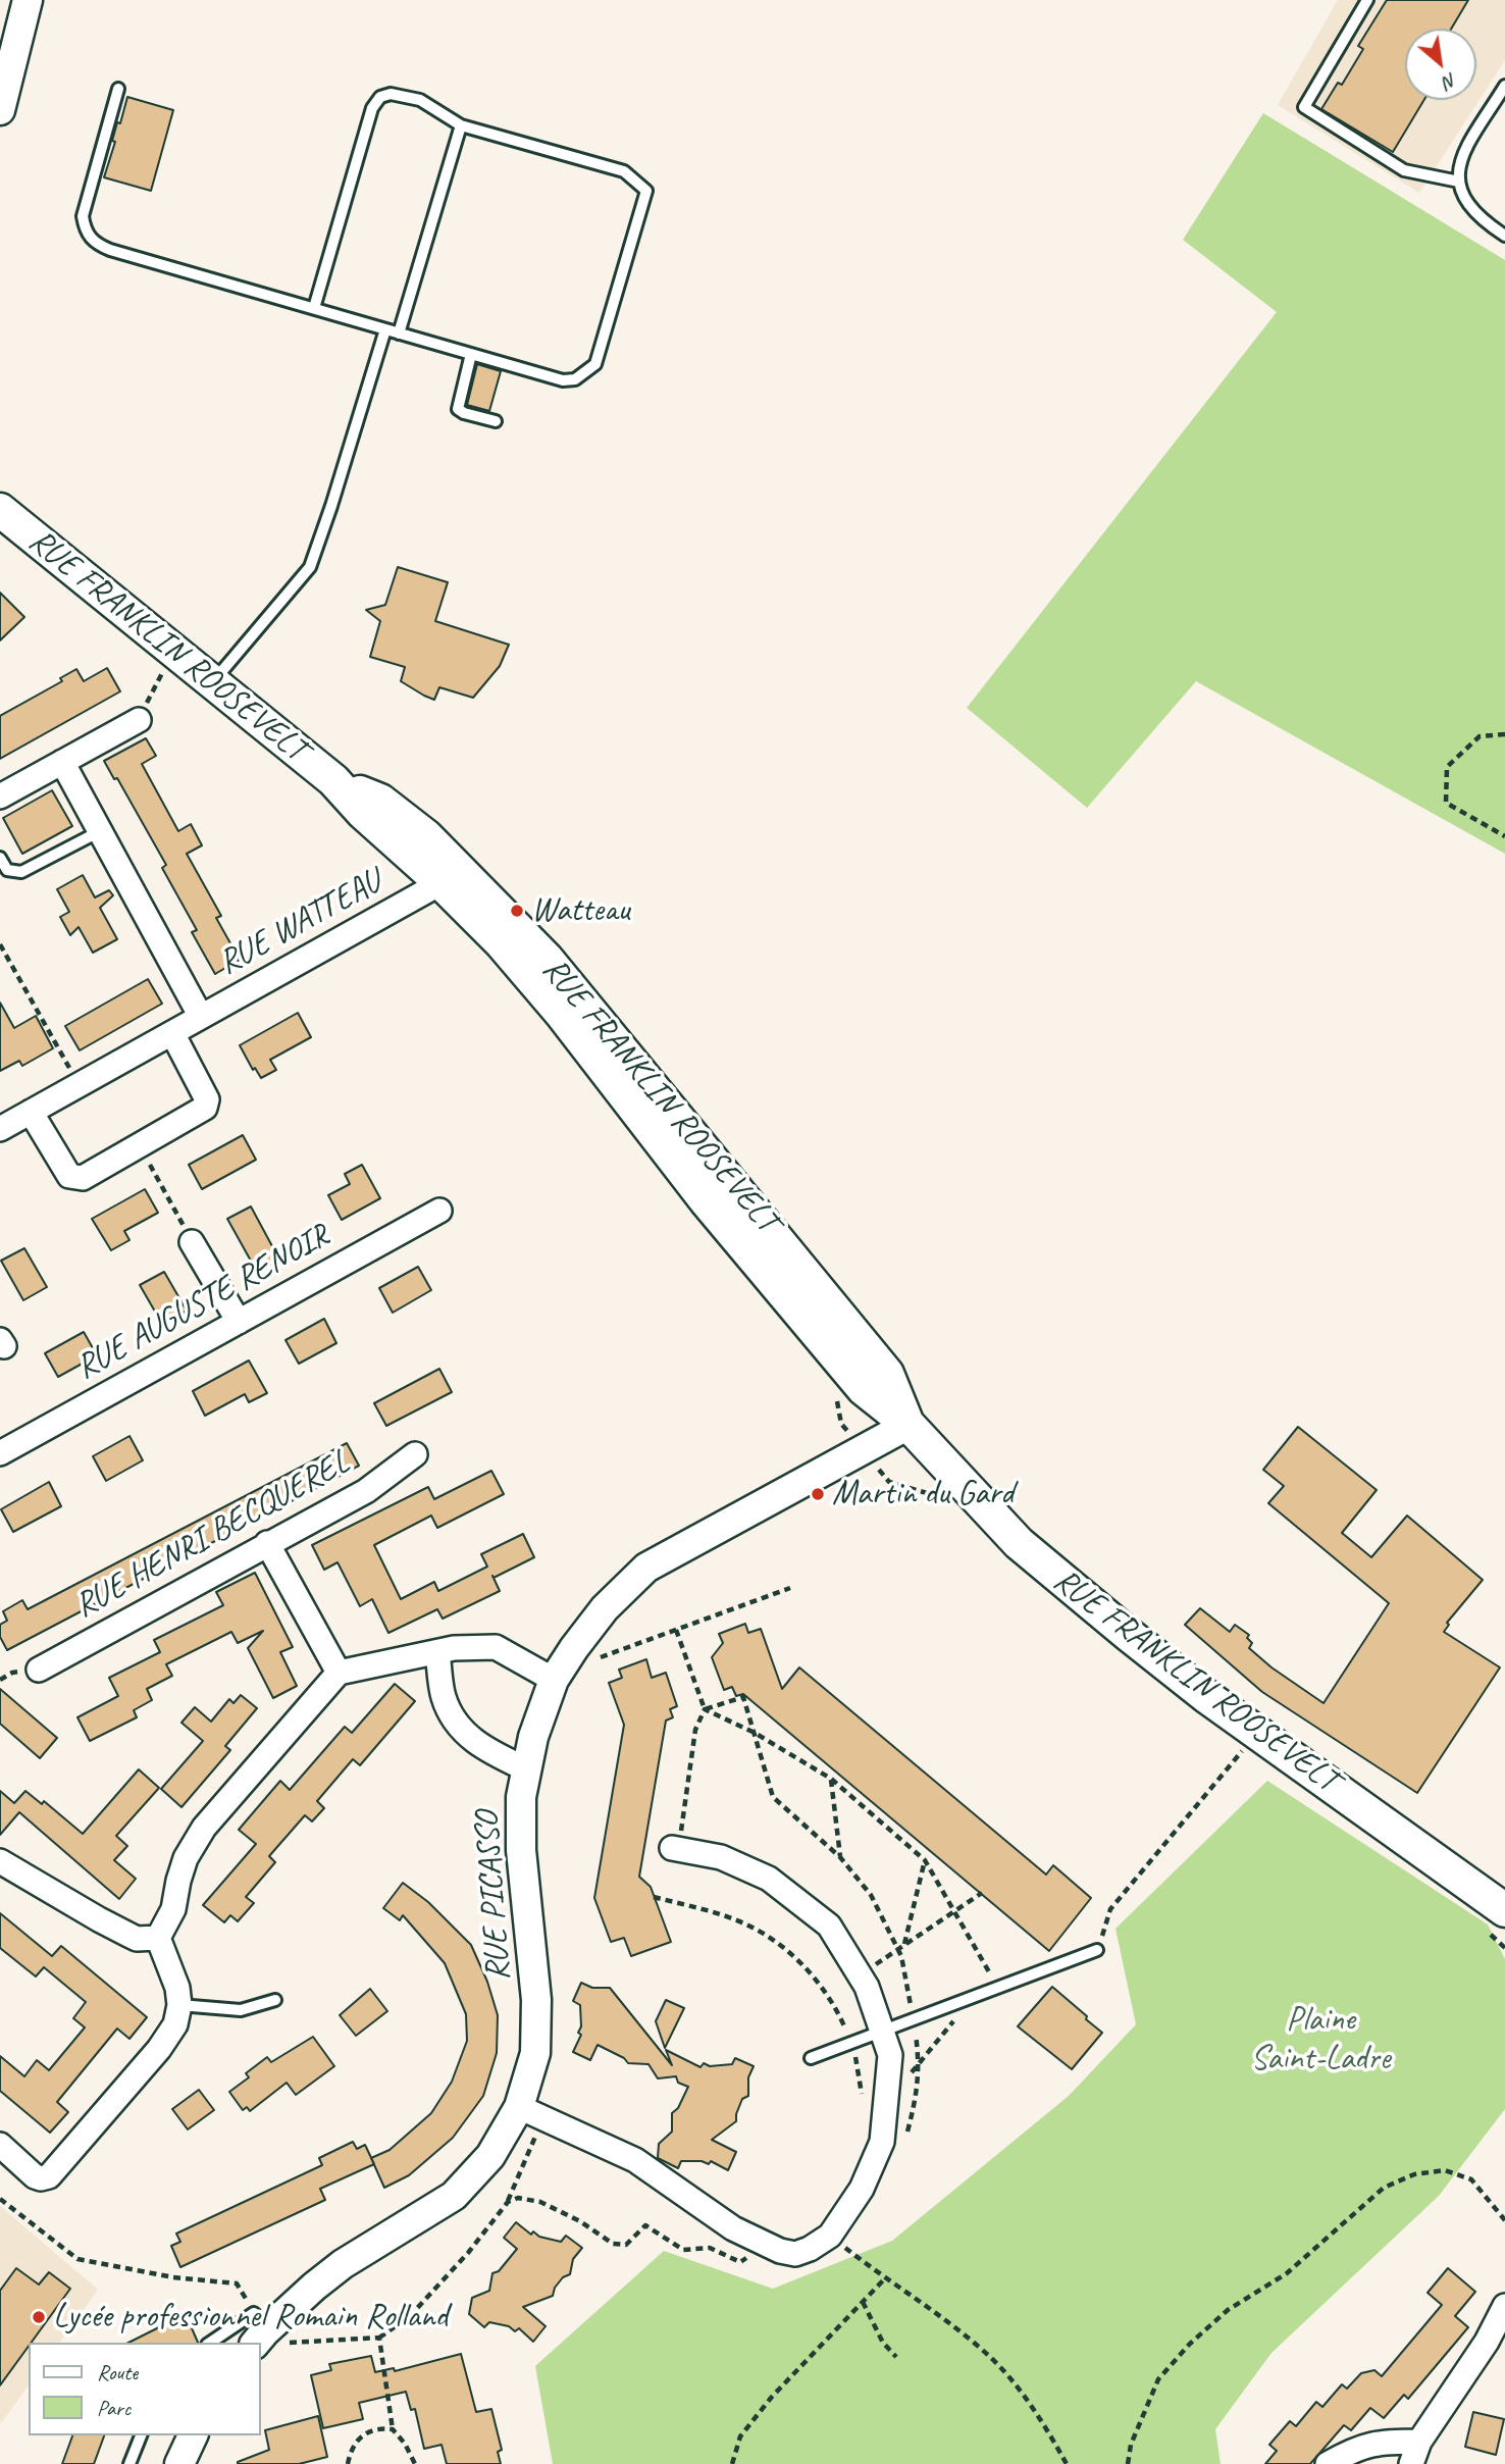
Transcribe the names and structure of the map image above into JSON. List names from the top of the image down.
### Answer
{
  "streets": {
    "main road": ["RUE FRANKLIN ROOSEVELT"],
    "street": [
      "RUE WATTEAU",
      "RUE AUGUSTE RENOIR",
      "RUE HENRI BECQUEREL",
      "RUE PICASSO"
    ]
  },
  "crossings": [
    ["RUE FRANKLIN ROOSEVELT", "RUE WATTEAU"],
    ["RUE FRANKLIN ROOSEVELT", "RUE PICASSO"]
  ],
  "parks": ["Plaine Saint-Ladre"],
  "places": ["Watteau", "Martin du Gard", "Lycée professionnel Romain Rolland"],
  "legend": ["Route", "Parc"],
  "north": "bottom right"
}
